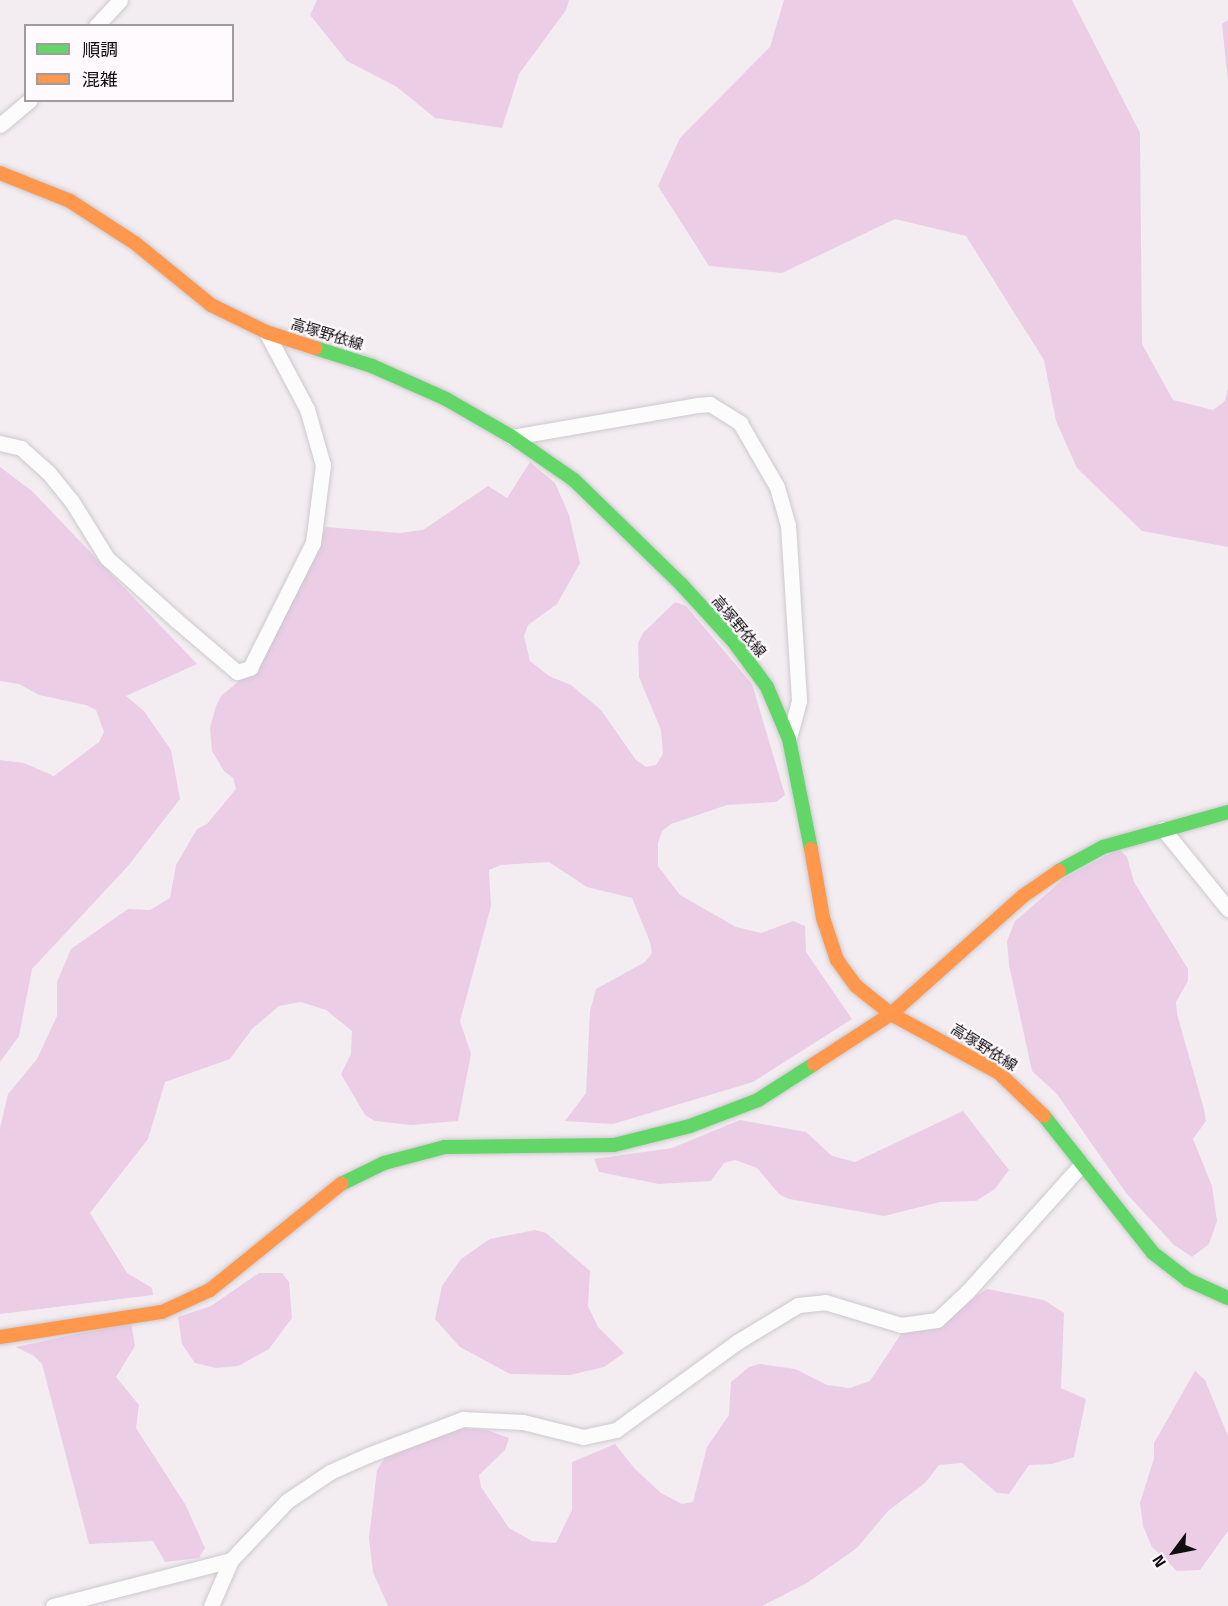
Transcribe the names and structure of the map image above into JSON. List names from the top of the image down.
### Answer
{
  "streets": {
    "main road": ["高塚野依線"]
  },
  "legend": ["順調", "混雑"],
  "north": "bottom left"
}
